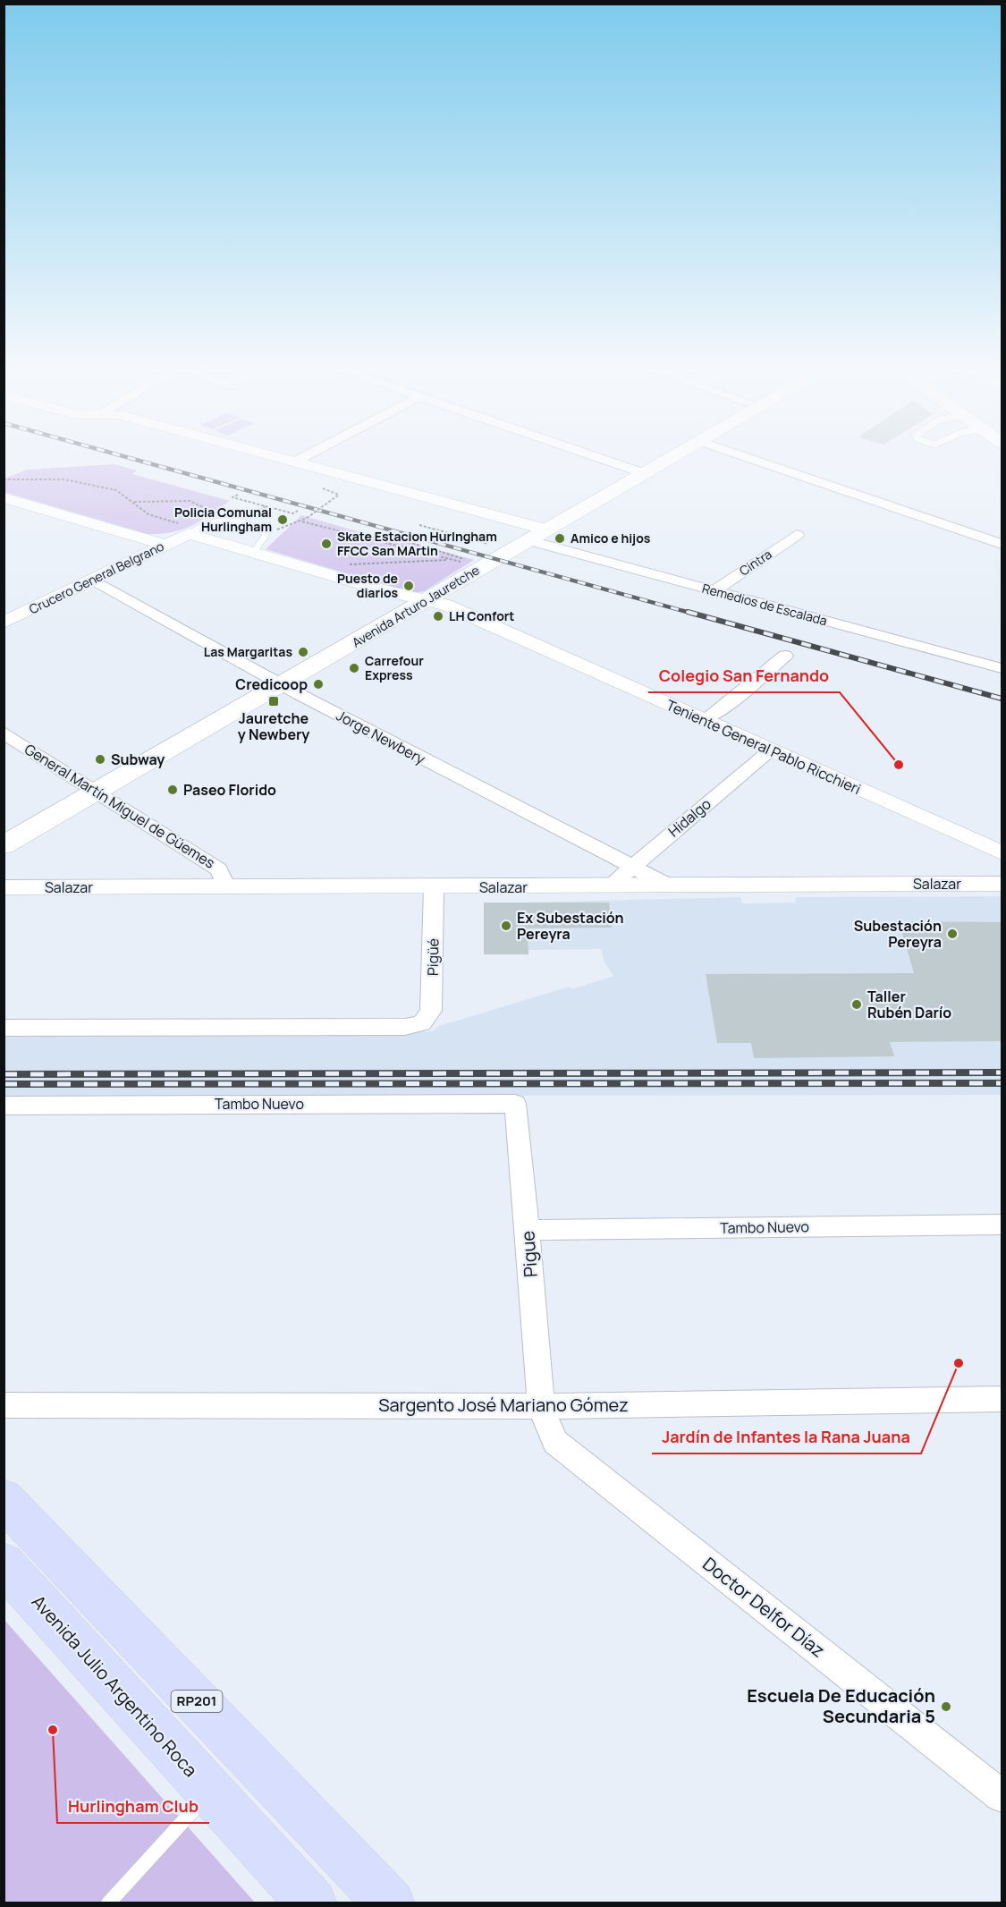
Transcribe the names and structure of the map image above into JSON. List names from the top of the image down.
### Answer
{
  "streets": {
    "main road": ["Avenida Arturo Jauretche", "Avenida Julio Argentino Roca", "RP201"],
    "street": [
      "Cintra",
      "Crucero General Belgrano",
      "Remedios de Escalada",
      "Jorge Newbery",
      "Teniente General Pablo Ricchieri",
      "General Martín Miguel de Güemes",
      "Hidalgo",
      "Salazar",
      "Pigüé",
      "Tambo Nuevo",
      "Pigue",
      "Sargento José Mariano Gómez",
      "Doctor Delfor Díaz"
    ]
  },
  "crossings": [
    ["Cintra", "Remedios de Escalada"],
    ["Crucero General Belgrano", "Jorge Newbery"],
    ["Crucero General Belgrano", "Teniente General Pablo Ricchieri"],
    ["Remedios de Escalada", "Avenida Arturo Jauretche"],
    ["Avenida Arturo Jauretche", "Jorge Newbery"],
    ["Avenida Arturo Jauretche", "Teniente General Pablo Ricchieri"],
    ["Avenida Arturo Jauretche", "General Martín Miguel de Güemes"],
    ["Jorge Newbery", "Hidalgo"],
    ["Jorge Newbery", "Salazar"],
    ["Teniente General Pablo Ricchieri", "Hidalgo"],
    ["General Martín Miguel de Güemes", "Salazar"],
    ["Hidalgo", "Salazar"],
    ["Salazar", "Pigüé"],
    ["Tambo Nuevo", "Pigue"],
    ["Pigue", "Sargento José Mariano Gómez"],
    ["Pigue", "Doctor Delfor Díaz"],
    ["Sargento José Mariano Gómez", "Doctor Delfor Díaz"]
  ],
  "places": {
    "other": [
      "Policia Comunal Hurlingham",
      "Amico e hijos",
      "Skate Estacion Hurlngham FFCC San MArtin",
      "Puesto de diarios",
      "LH Confort",
      "Las Margaritas",
      "Carrefour Express",
      "Credicoop",
      "Subway",
      "Colegio San Fernando",
      "Paseo Florido",
      "Ex Subestación Pereyra",
      "Subestación Pereyra",
      "Taller Rubén Darío",
      "Jardín de Infantes la Rana Juana",
      "Escuela De Educación Secundaria 5",
      "Hurlingham Club"
    ],
    "transit": ["Jauretche y Newbery"]
  }
}
